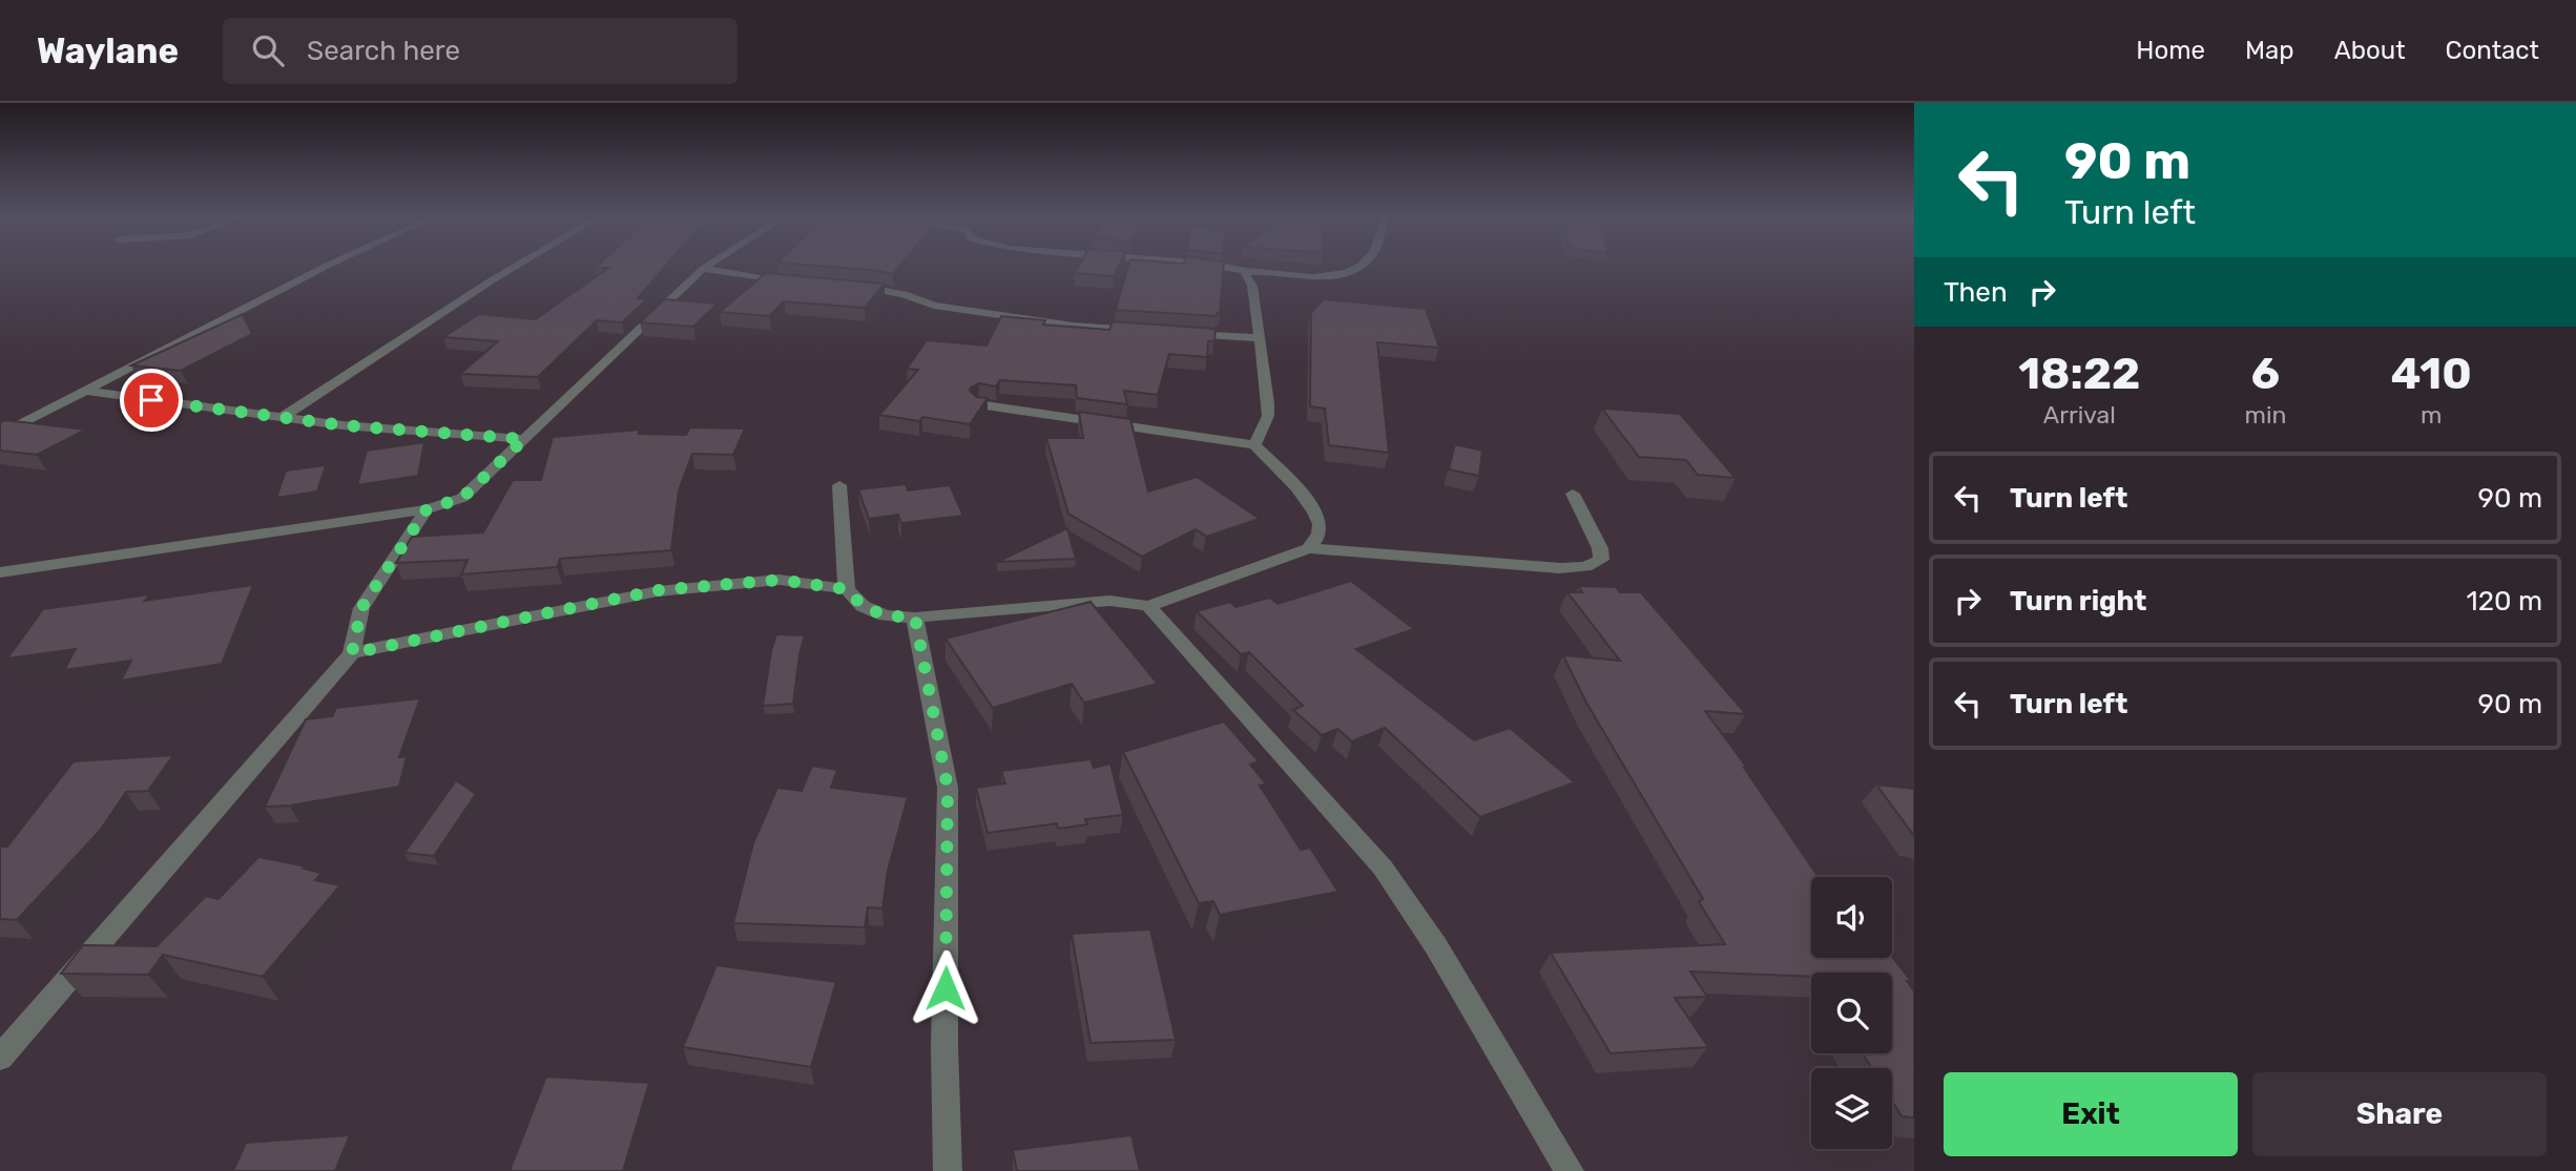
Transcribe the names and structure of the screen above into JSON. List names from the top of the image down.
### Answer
{
  "page": {
    "header": "Waylane",
    "search": "Search here",
    "nav": [
      "Home",
      "Map",
      "About",
      "Contact"
    ],
    "turn": ["90 m", "Turn left"],
    "then": "Then",
    "eta": [
      "18:22",
      "Arrival",
      "6",
      "min",
      "410",
      "m"
    ],
    "list": [
      {
        "name": "Turn left",
        "value": "90 m"
      },
      {
        "name": "Turn right",
        "value": "120 m"
      },
      {
        "name": "Turn left",
        "value": "90 m"
      }
    ],
    "buttons": ["Exit", "Share"]
  }
}
